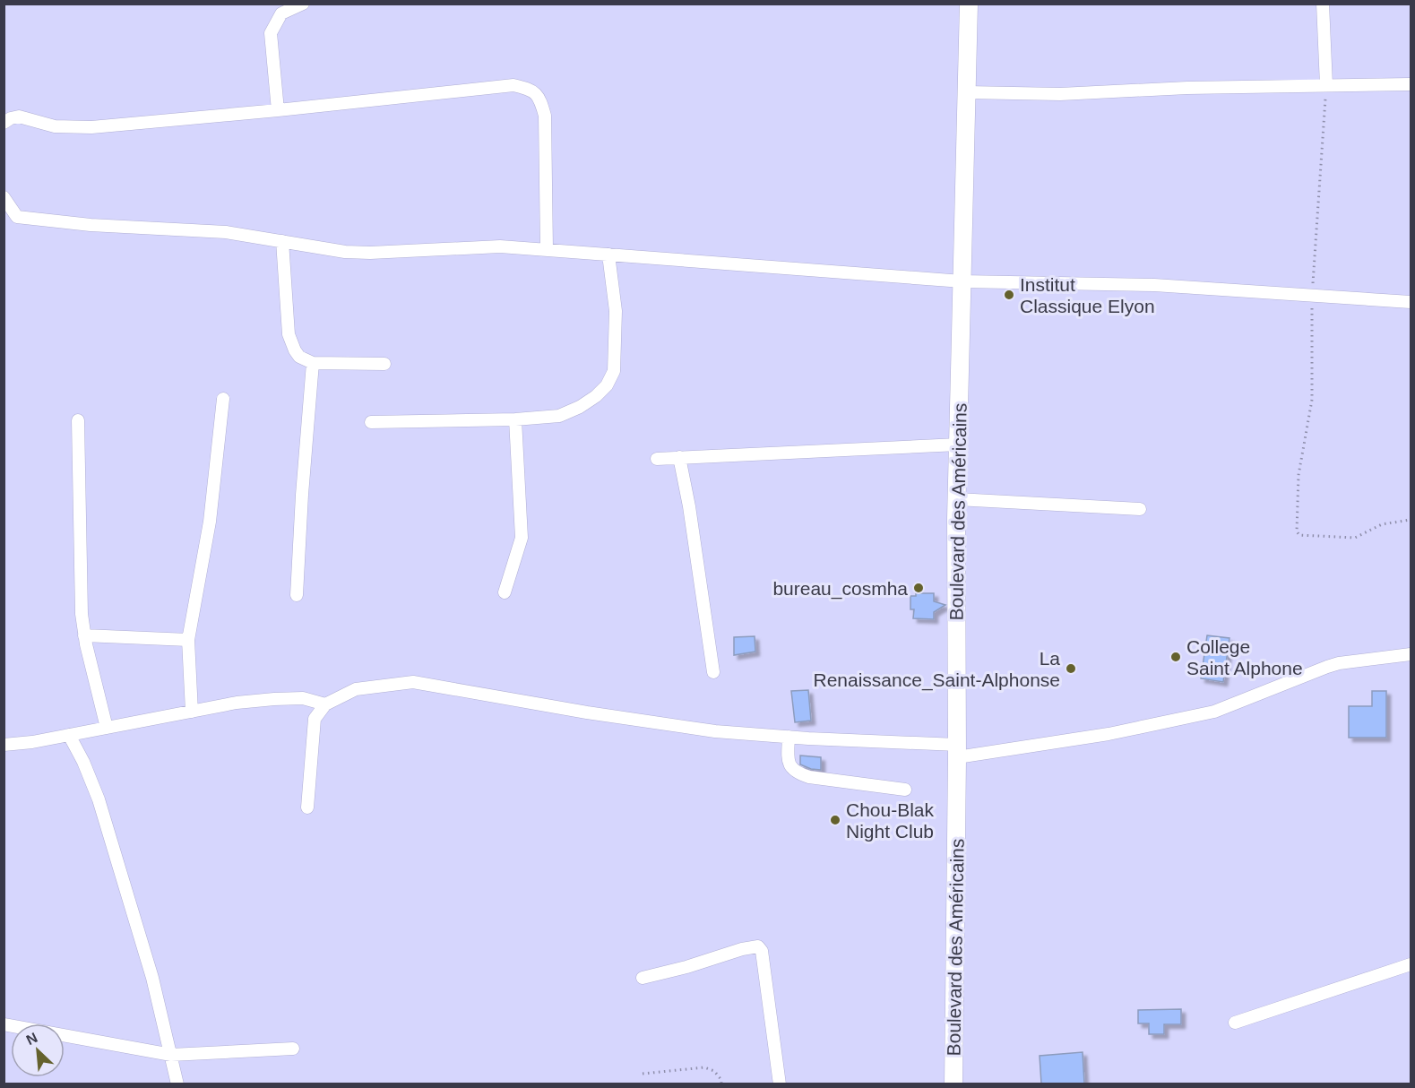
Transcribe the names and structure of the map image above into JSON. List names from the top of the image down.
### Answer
{
  "streets": {
    "main road": ["Boulevard des Américains"]
  },
  "places": [
    "Institut Classique Elyon",
    "bureau_cosmha",
    "College Saint Alphone",
    "La Renaissance_Saint-Alphonse",
    "Chou-Blak Night Club"
  ],
  "north": "top left"
}
